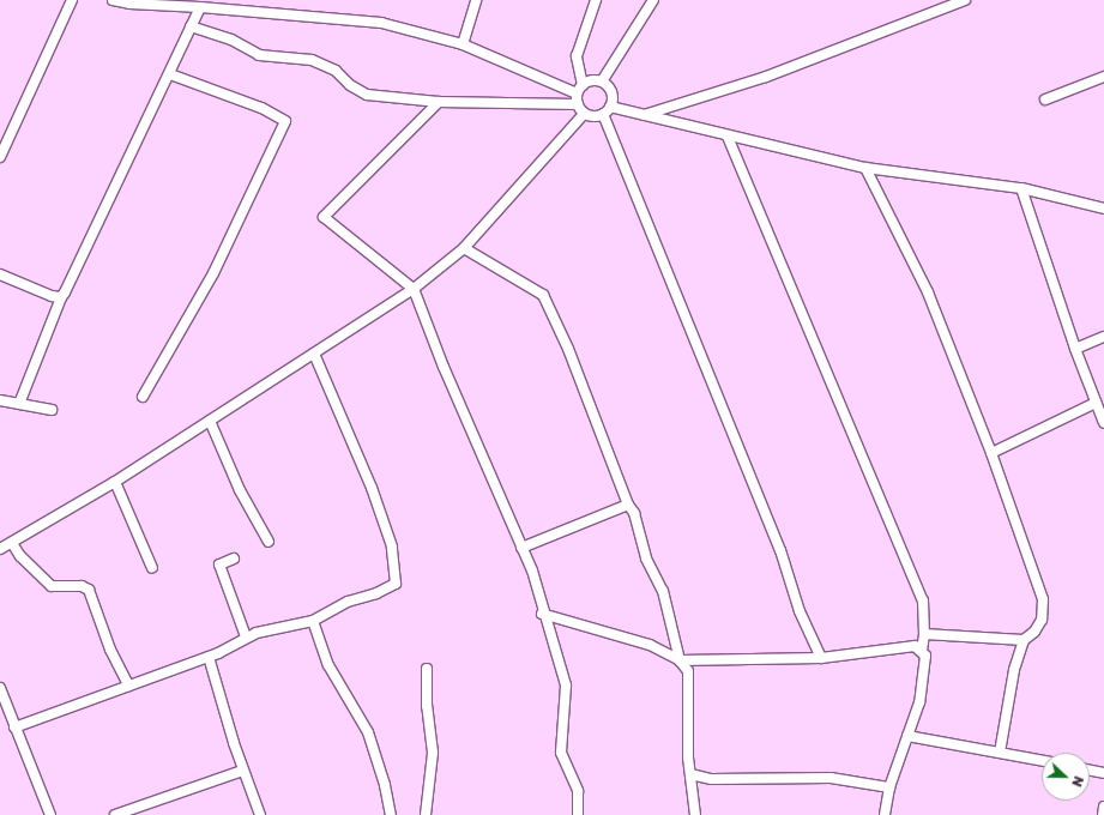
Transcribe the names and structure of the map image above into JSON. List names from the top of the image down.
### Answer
{
  "north": "right"
}
